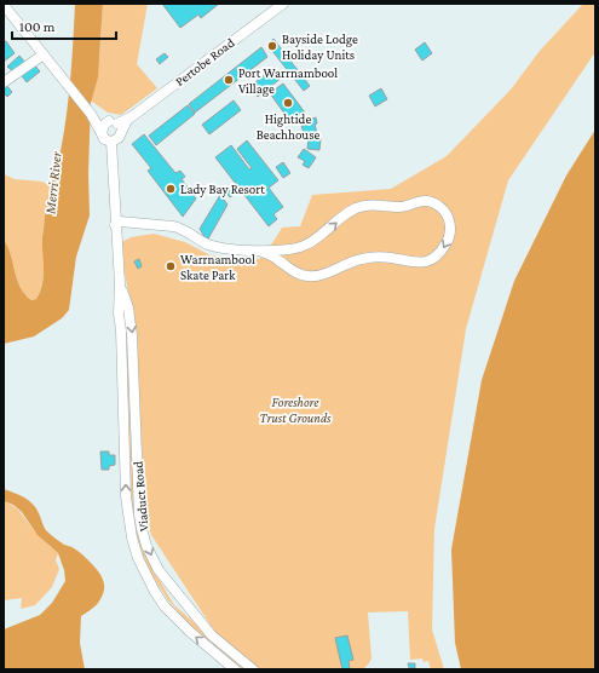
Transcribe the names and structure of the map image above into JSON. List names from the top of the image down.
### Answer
{
  "streets": {
    "street": ["Pertobe Road", "Viaduct Road"]
  },
  "crossings": [
    ["Pertobe Road", "Viaduct Road"]
  ],
  "water": ["Merri River"],
  "parks": ["Foreshore Trust Grounds"],
  "places": [
    "Bayside Lodge Holiday Units",
    "Port Warrnambool Village",
    "Hightide Beachhouse",
    "Lady Bay Resort",
    "Warrnambool Skate Park"
  ],
  "scale_bar": "100 m"
}
